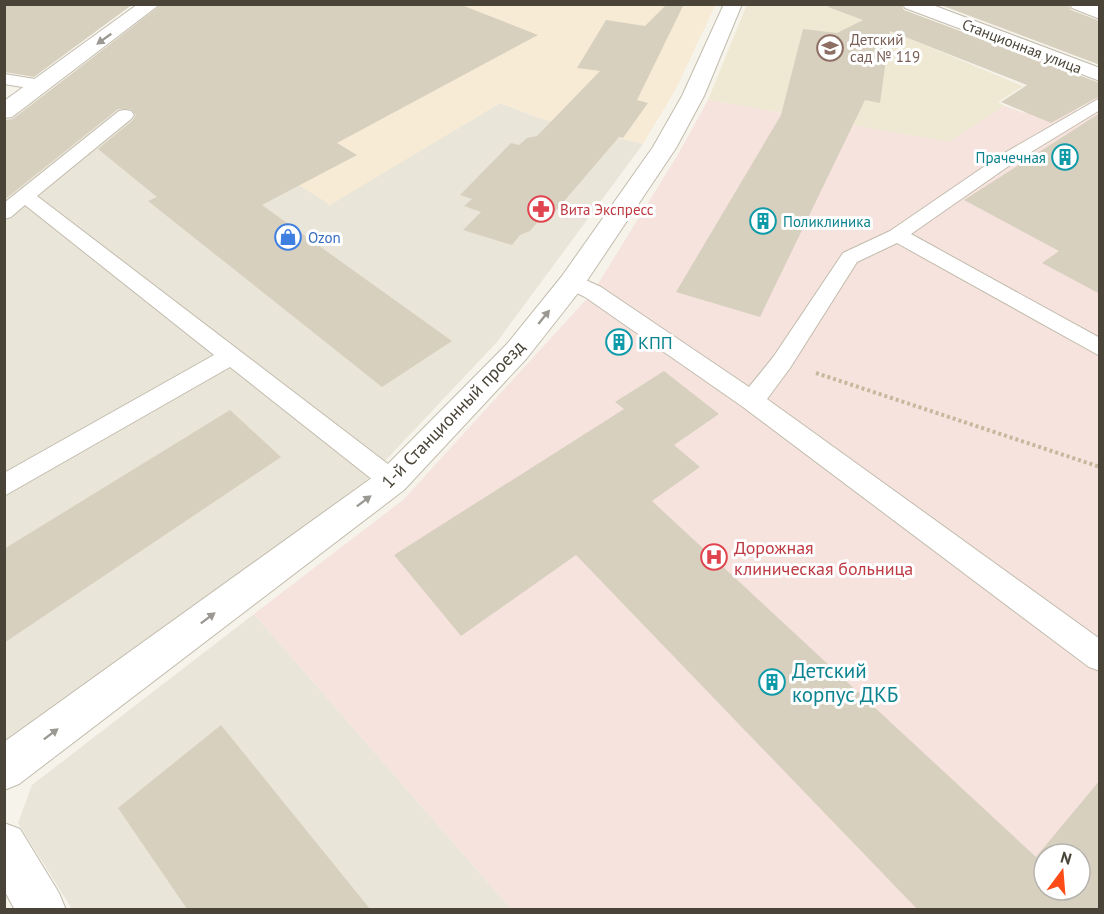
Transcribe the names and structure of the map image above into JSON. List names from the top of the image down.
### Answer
{
  "streets": {
    "street": ["Станционная улица", "1-й Станционный проезд"]
  },
  "one_way": ["1-й Станционный проезд"],
  "places": {
    "school or university": ["Детский сад № 119"],
    "building": [
      "Прачечная",
      "Поликлиника",
      "КПП",
      "Детский корпус ДКБ"
    ],
    "pharmacy": ["Вита Экспресс"],
    "shop": ["Ozon"],
    "hospital": ["Дорожная клиническая больница"]
  },
  "north": "top"
}
